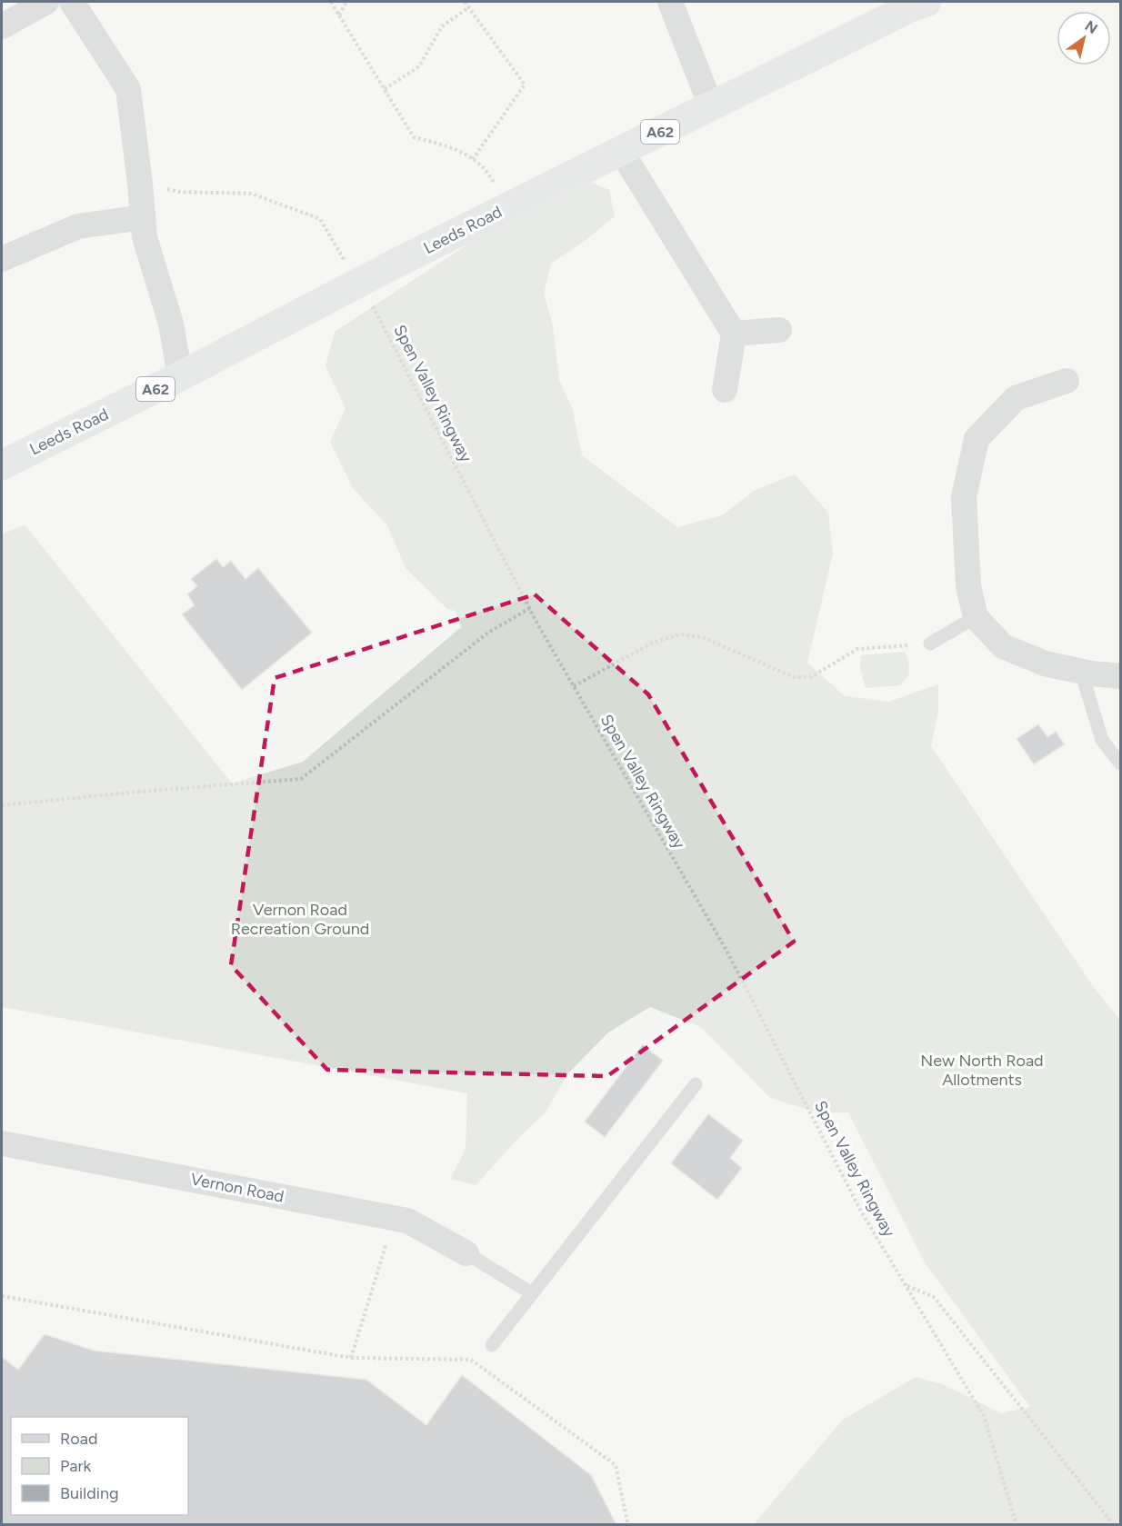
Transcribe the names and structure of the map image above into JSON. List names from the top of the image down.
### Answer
{
  "streets": {
    "main road": ["A62", "Leeds Road"],
    "street": ["Vernon Road"],
    "path": ["Spen Valley Ringway"]
  },
  "parks": ["Vernon Road Recreation Ground", "New North Road Allotments"],
  "legend": ["Road", "Park", "Building"],
  "north": "top right"
}
